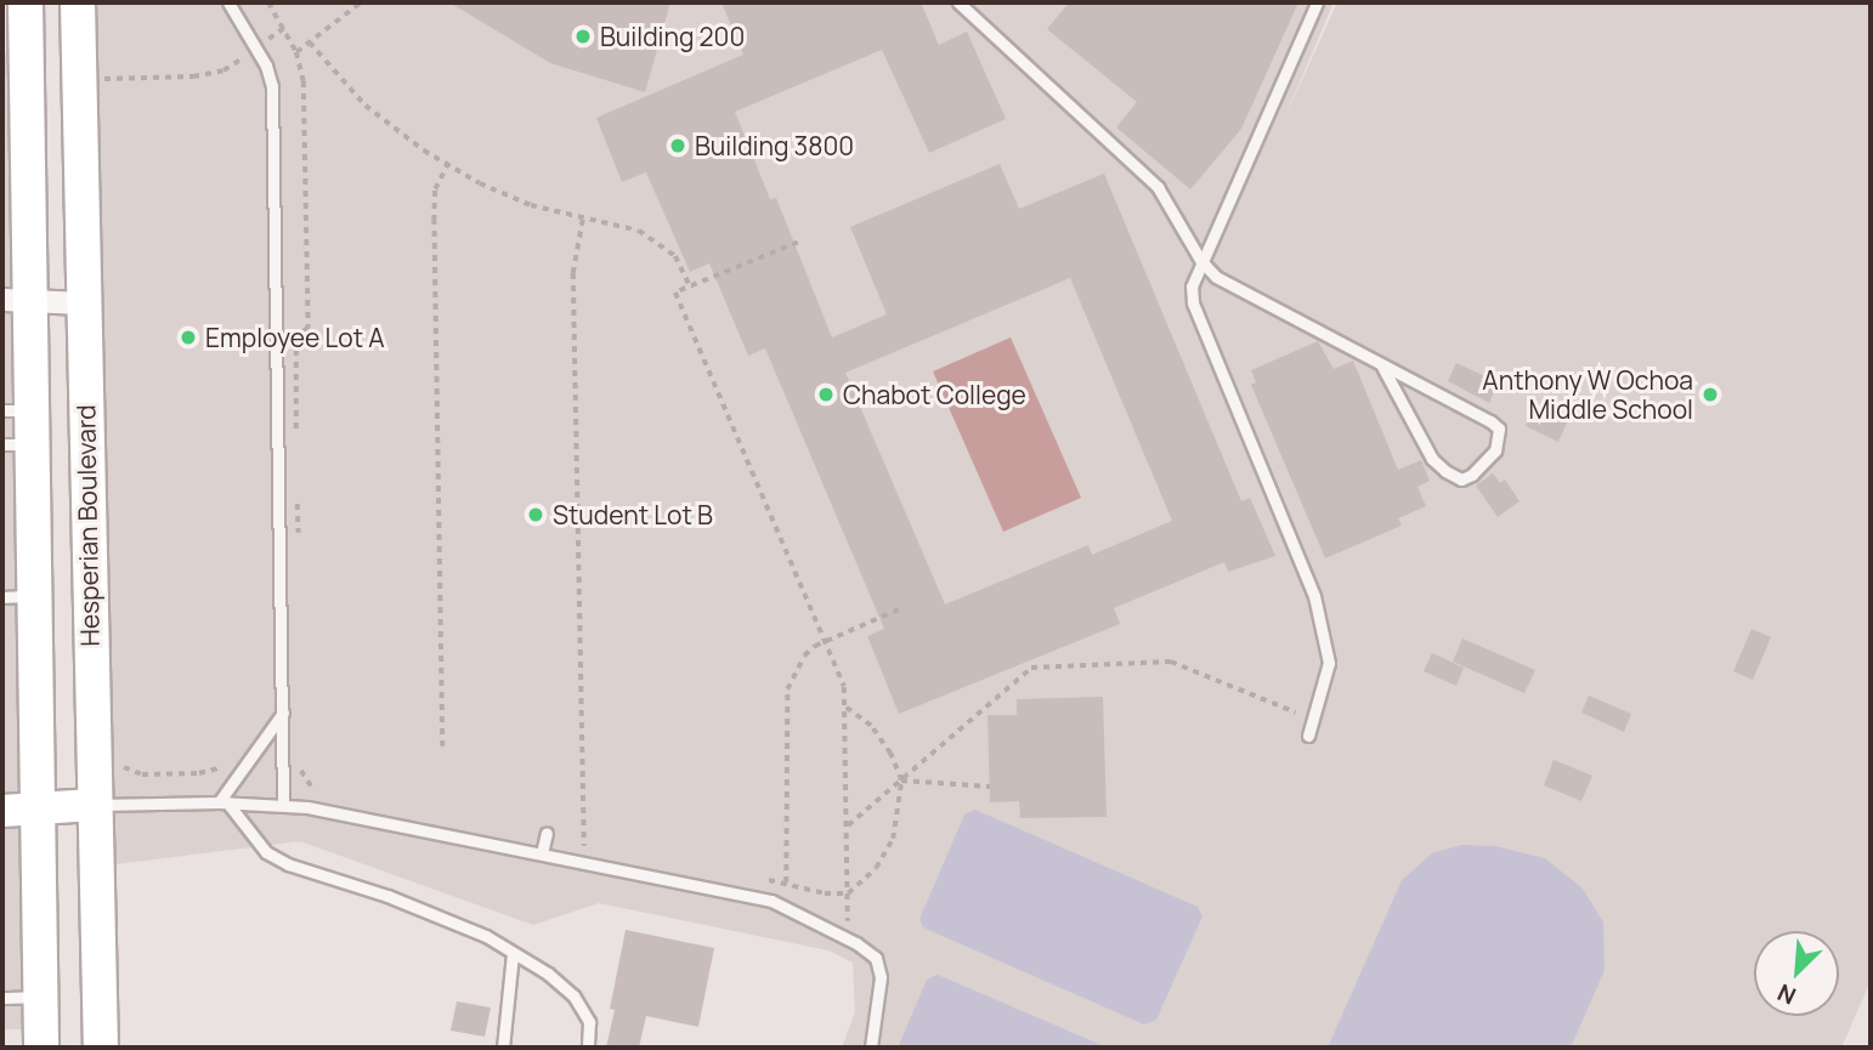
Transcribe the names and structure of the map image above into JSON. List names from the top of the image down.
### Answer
{
  "streets": {
    "main road": ["Hesperian Boulevard"]
  },
  "places": [
    "Building 200",
    "Building 3800",
    "Employee Lot A",
    "Chabot College",
    "Anthony W Ochoa Middle School",
    "Student Lot B"
  ],
  "north": "bottom left"
}
